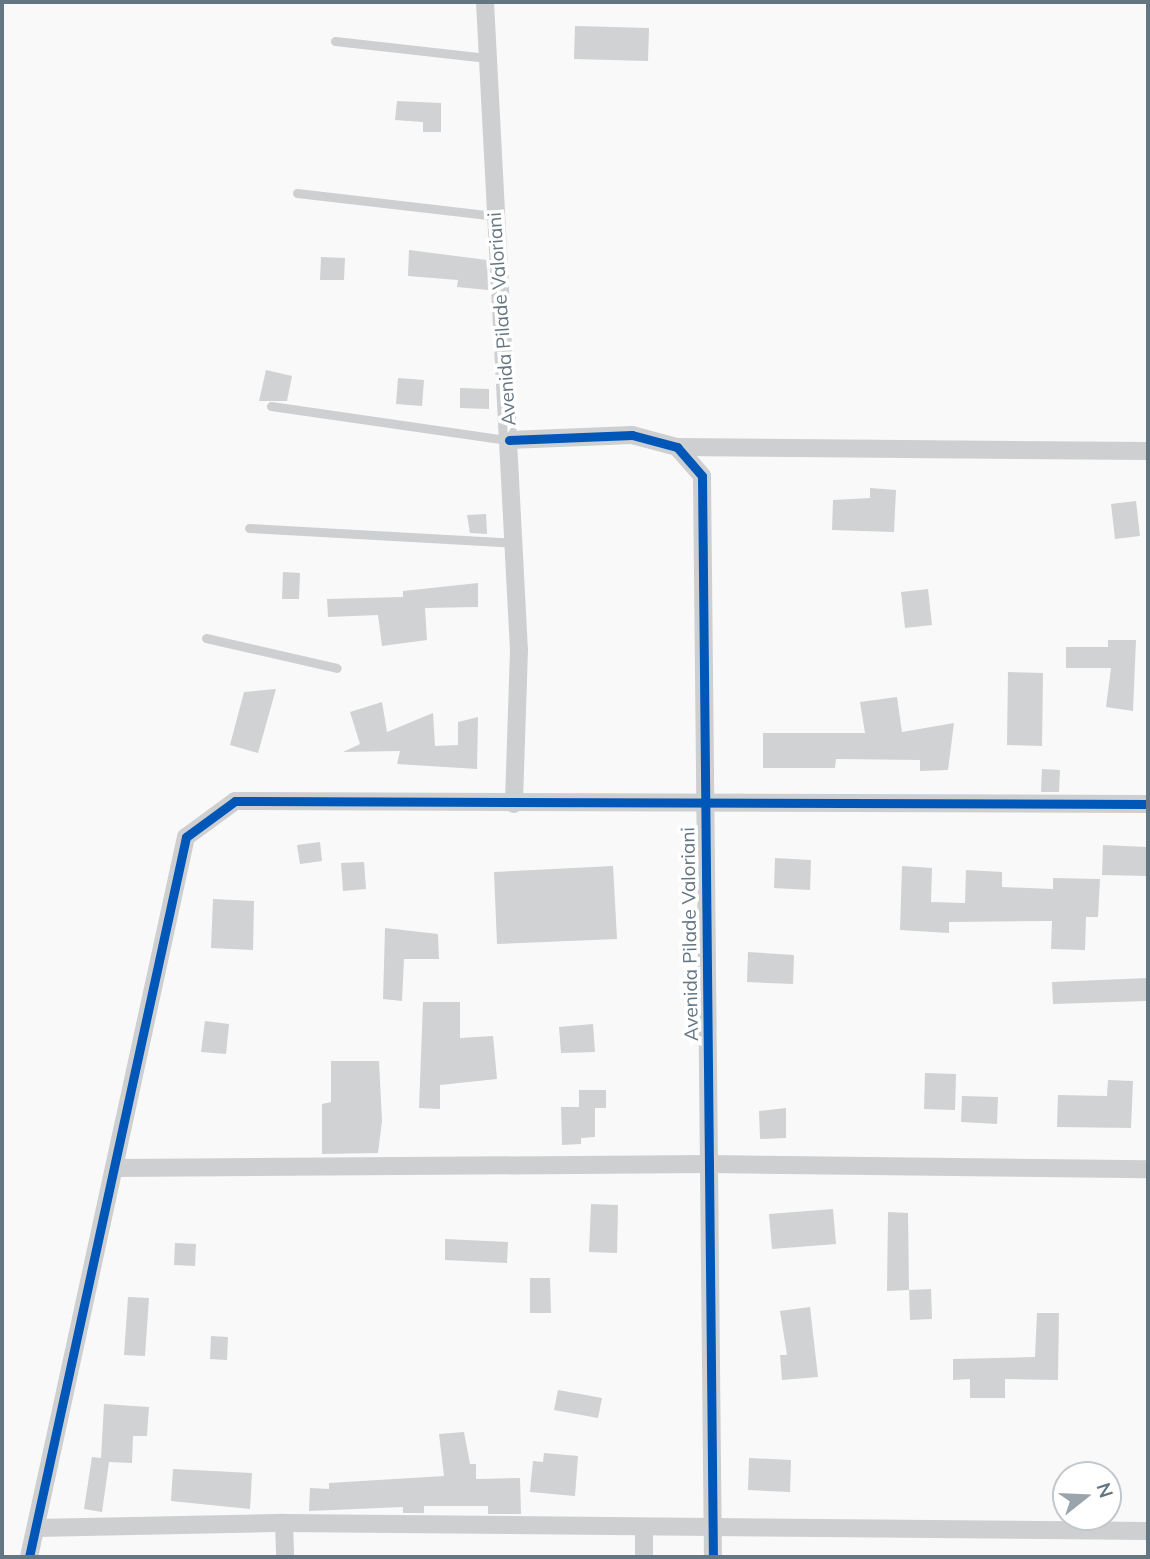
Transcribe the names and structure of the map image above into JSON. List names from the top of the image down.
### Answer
{
  "streets": {
    "street": ["Avenida Pilade Valoriani"]
  },
  "north": "right"
}
